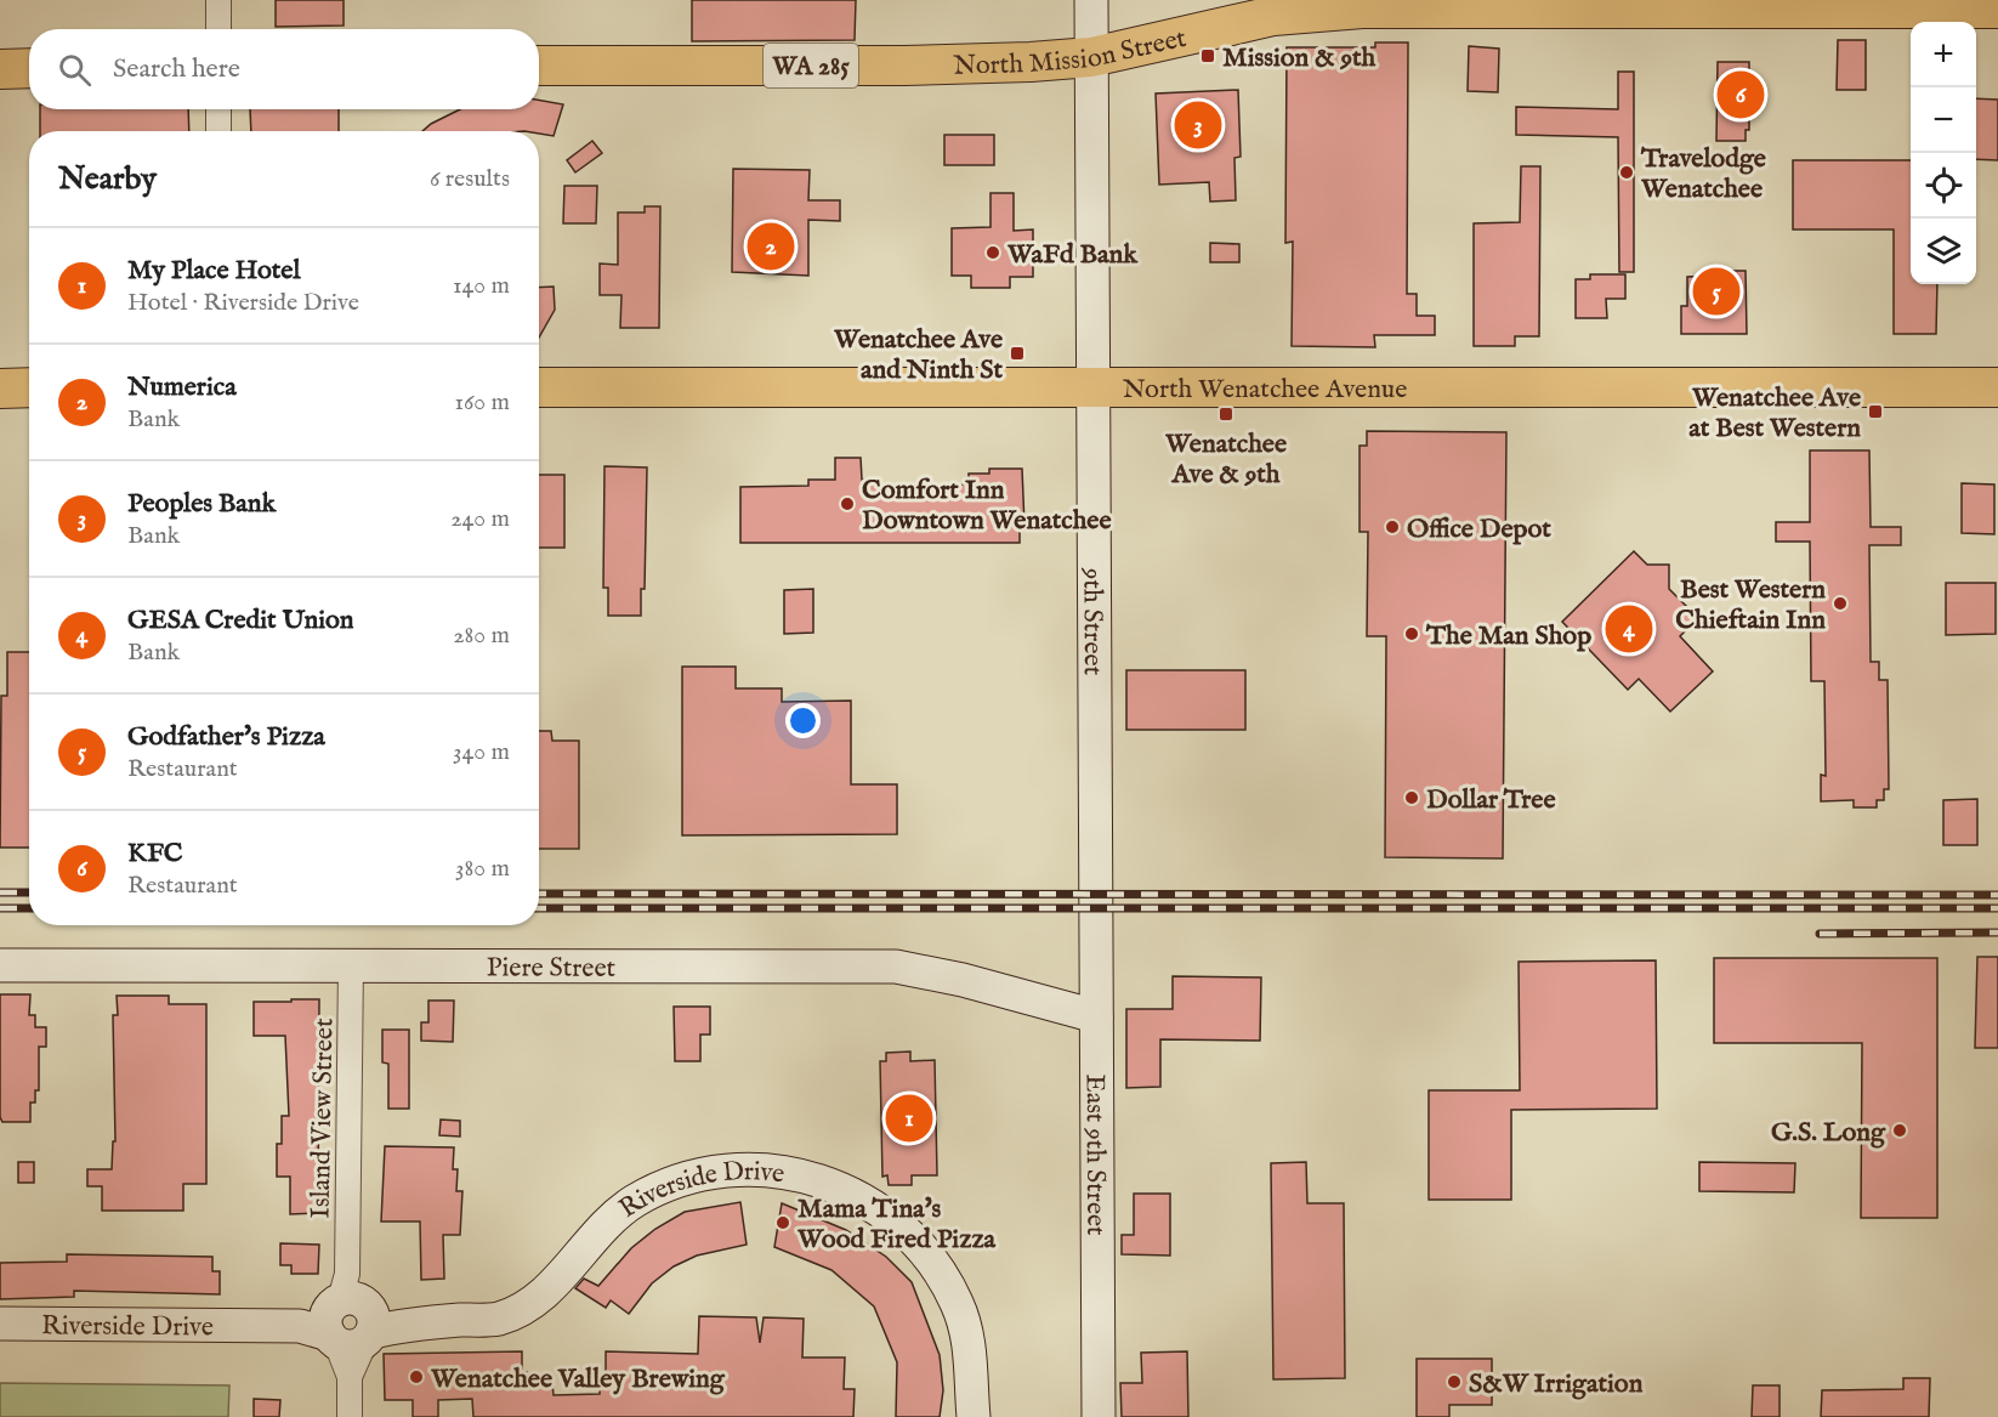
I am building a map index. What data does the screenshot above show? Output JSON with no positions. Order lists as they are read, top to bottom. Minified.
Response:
{"streets":{"main road":["North Mission Street","WA 285","North Wenatchee Avenue"],"street":["9th Street","Piere Street","Island View Street","East 9th Street","Riverside Drive"]},"crossings":[["North Mission Street","9th Street"],["North Wenatchee Avenue","9th Street"],["9th Street","East 9th Street"],["Piere Street","Island View Street"],["Piere Street","East 9th Street"],["Island View Street","Riverside Drive"]],"places":{"transit":["Mission & 9th","Wenatchee Ave and Ninth St","Wenatchee Ave at Best Western","Wenatchee Ave & 9th"],"other":["Travelodge Wenatchee","WaFd Bank","Comfort Inn Downtown Wenatchee","Office Depot","Best Western Chieftain Inn","The Man Shop","Dollar Tree","G.S. Long","Mama Tina's Wood Fired Pizza","Wenatchee Valley Brewing","S&W Irrigation"]},"page":{"map_buttons":["+","−"],"search":"Search here","pins":["6","3","2","5","4","1"],"heading":["Nearby","6 results"],"list":[{"mark":"1","name":"My Place Hotel","note":"Hotel · Riverside Drive","value":"140 m"},{"mark":"2","name":"Numerica","note":"Bank","value":"160 m"},{"mark":"3","name":"Peoples Bank","note":"Bank","value":"240 m"},{"mark":"4","name":"GESA Credit Union","note":"Bank","value":"280 m"},{"mark":"5","name":"Godfather's Pizza","note":"Restaurant","value":"340 m"},{"mark":"6","name":"KFC","note":"Restaurant","value":"380 m"}]}}
